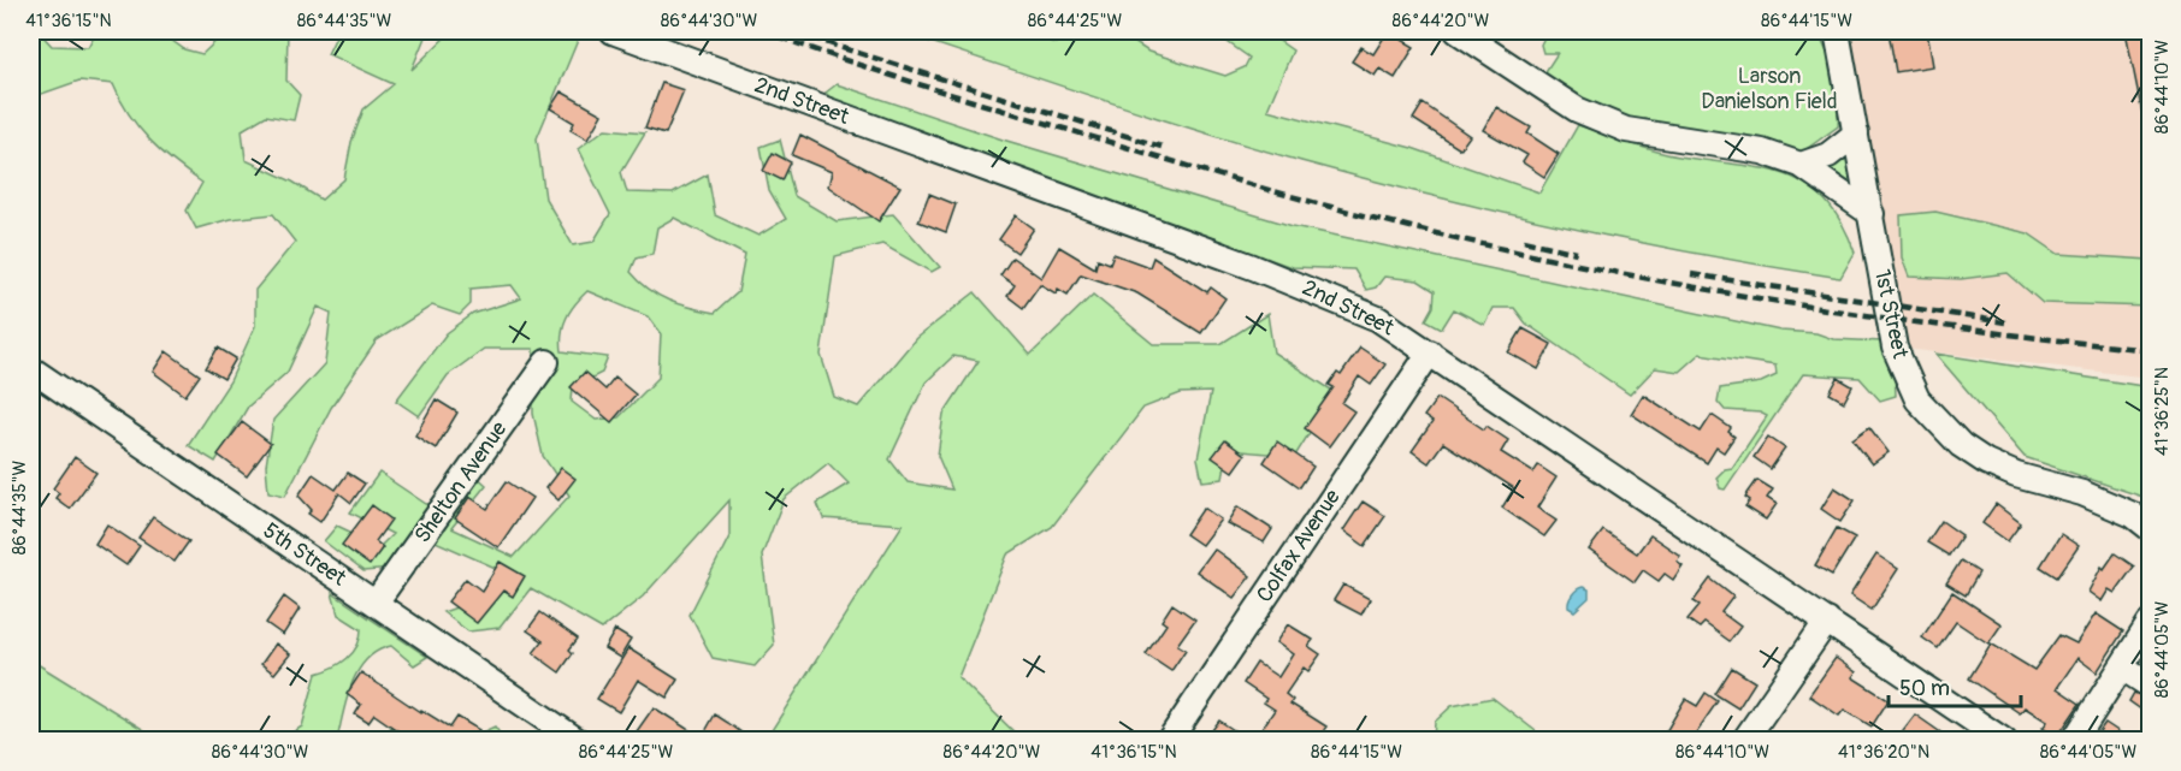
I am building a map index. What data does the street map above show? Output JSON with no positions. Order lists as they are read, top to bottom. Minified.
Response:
{"streets":{"street":["2nd Street","1st Street","Shelton Avenue","Colfax Avenue","5th Street"]},"crossings":[["2nd Street","Colfax Avenue"],["Shelton Avenue","5th Street"]],"parks":["Larson Danielson Field"],"scale_bar":"50 m","coordinates":["41°36'15\"N","86°44'35\"W","86°44'30\"W","86°44'25\"W","86°44'20\"W","86°44'15\"W","86°44'10\"W","41°36'25\"N","86°44'05\"W","41°36'20\"N"]}
